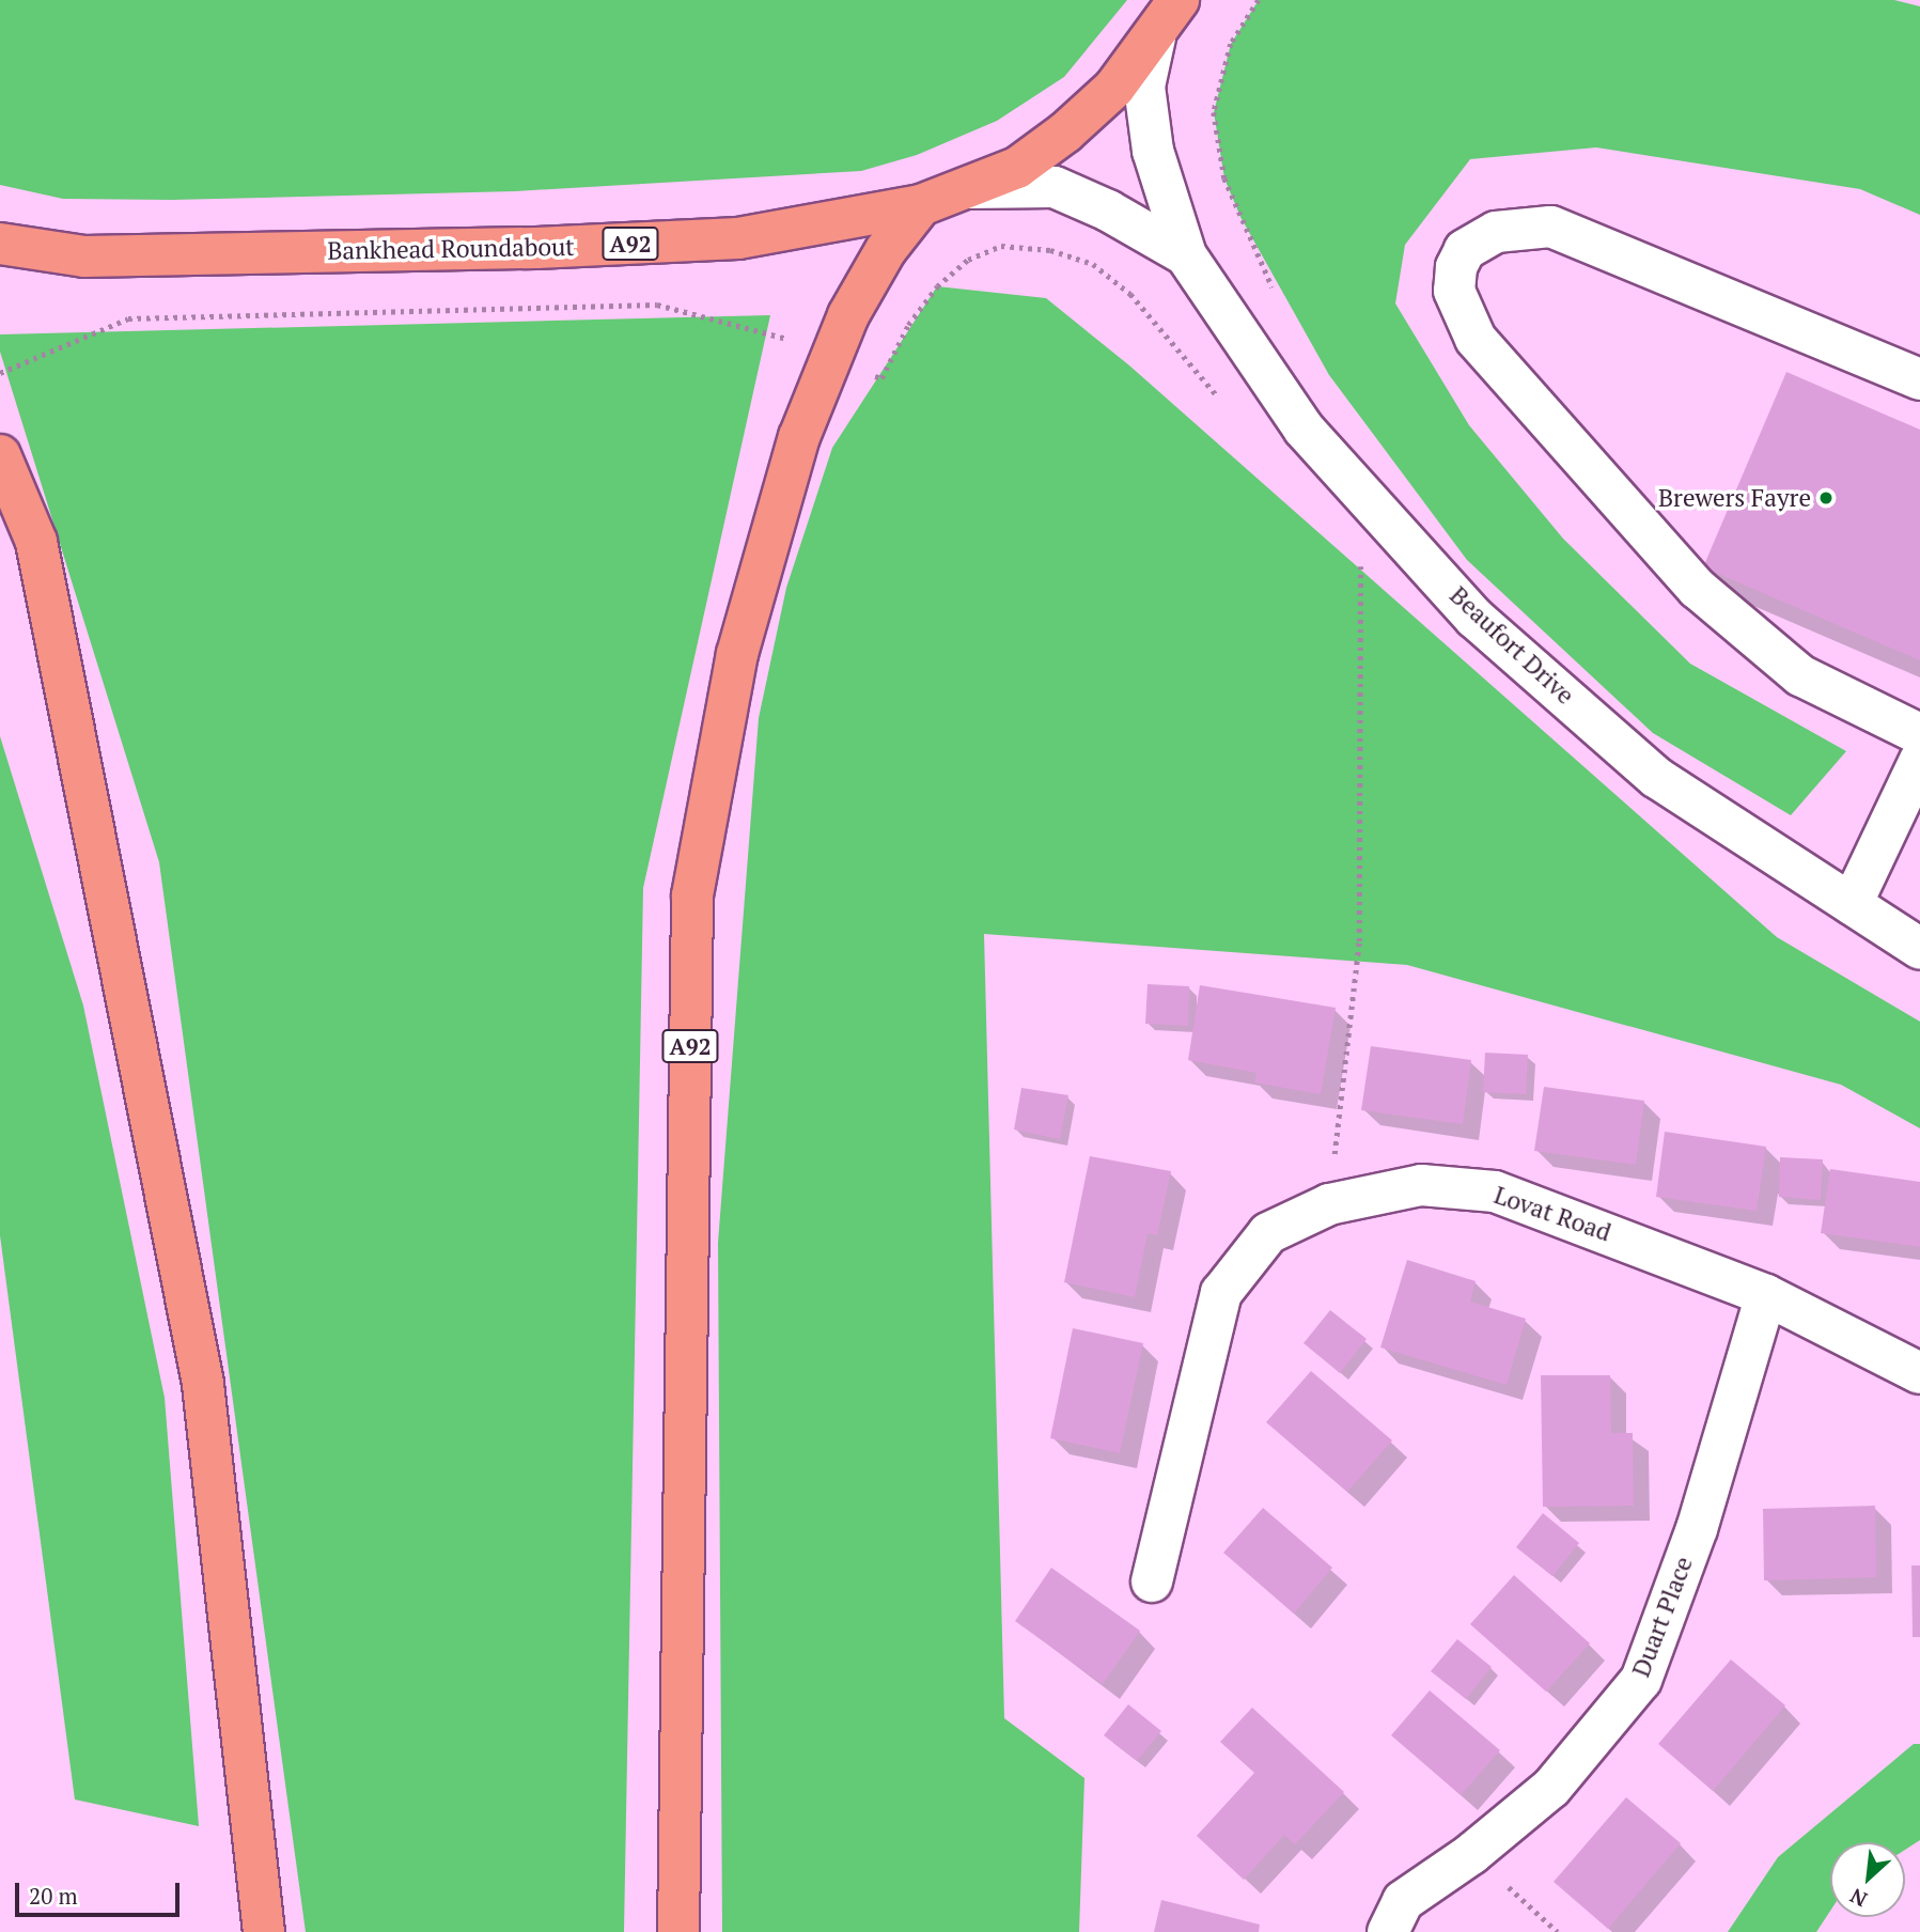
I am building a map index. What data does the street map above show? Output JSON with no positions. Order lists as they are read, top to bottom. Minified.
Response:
{"streets":{"highway":["A92","Bankhead Roundabout"],"street":["Beaufort Drive","Lovat Road","Duart Place"]},"crossings":[["A92","Bankhead Roundabout"],["Bankhead Roundabout","Beaufort Drive"],["Lovat Road","Duart Place"]],"places":["Brewers Fayre"],"scale_bar":"20 m","north":"bottom left"}
